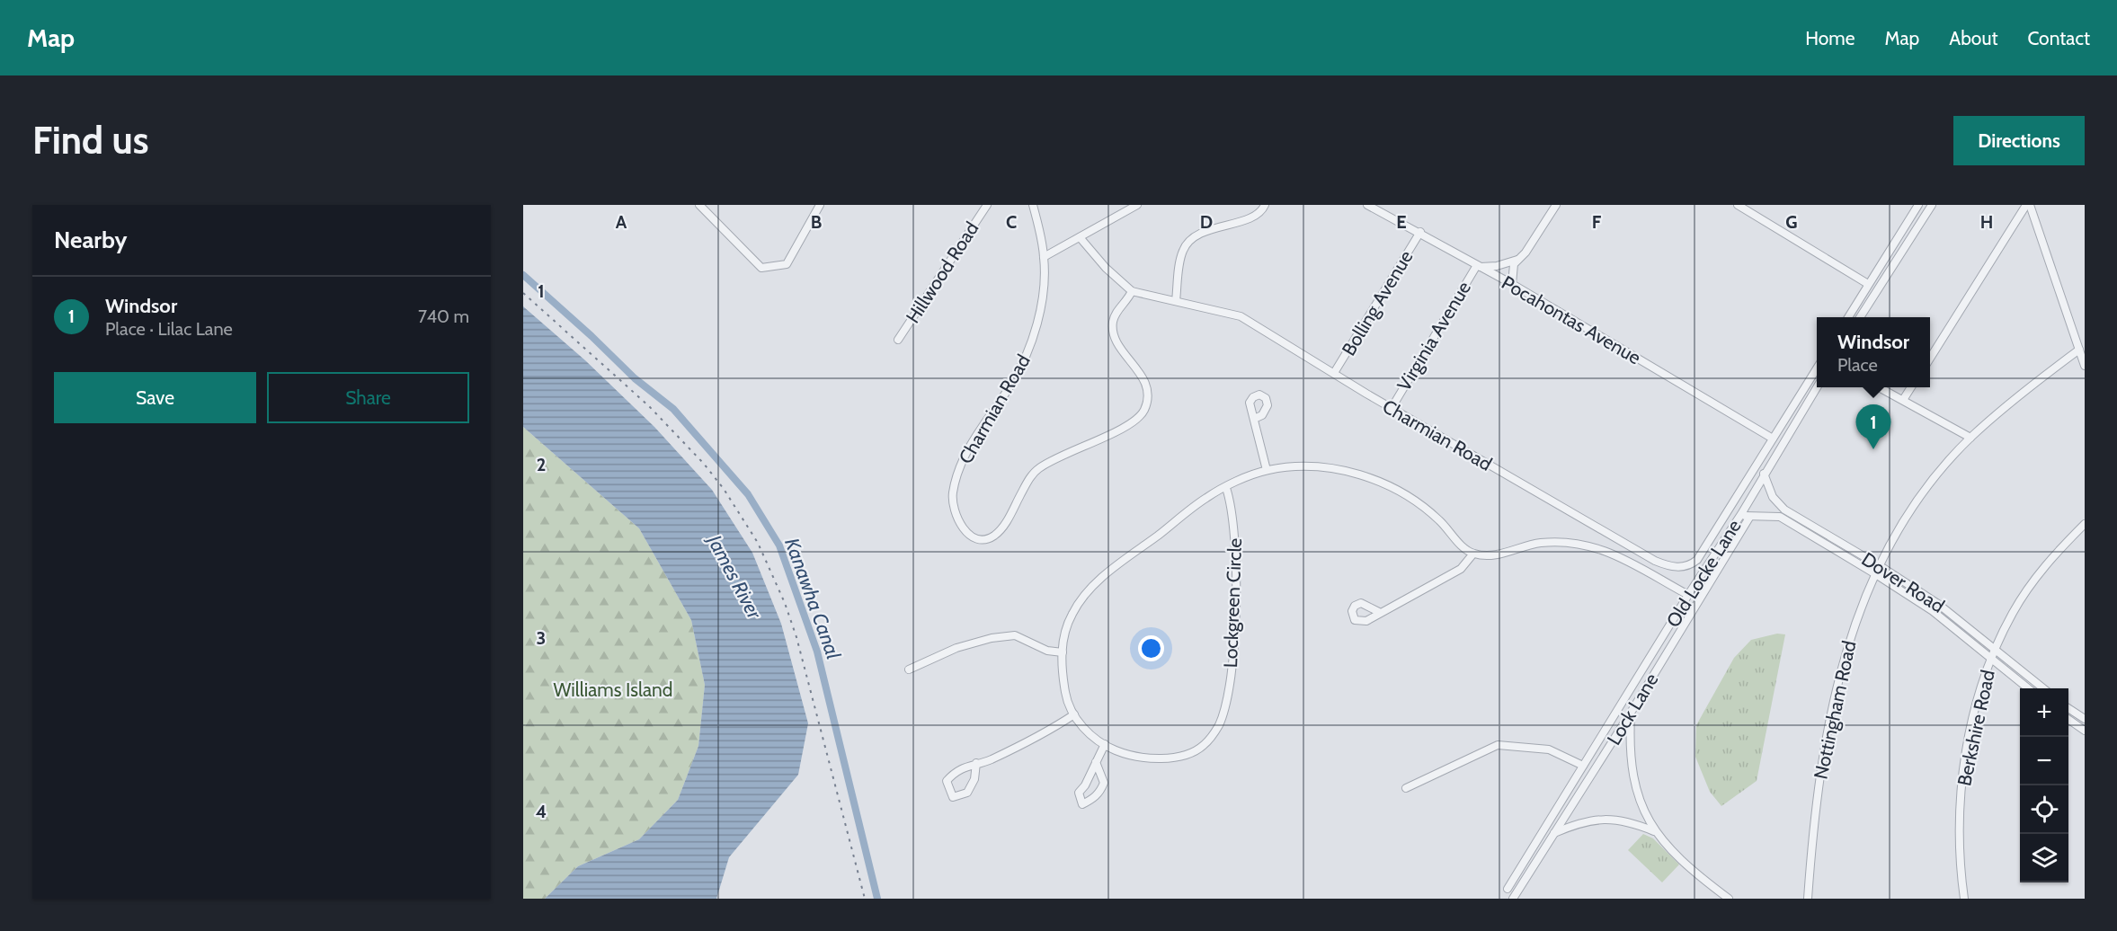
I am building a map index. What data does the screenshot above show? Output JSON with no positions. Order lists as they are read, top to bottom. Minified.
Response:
{"streets":{"street":["Hillwood Road","Bolling Avenue","Pocahontas Avenue","Virginia Avenue","Charmian Road","Old Locke Lane","Dover Road","Lockgreen Circle","Lock Lane","Nottingham Road","Berkshire Road"]},"crossings":[["Bolling Avenue","Pocahontas Avenue"],["Bolling Avenue","Charmian Road"],["Pocahontas Avenue","Virginia Avenue"],["Pocahontas Avenue","Charmian Road"],["Virginia Avenue","Charmian Road"],["Old Locke Lane","Dover Road"],["Dover Road","Lock Lane"],["Dover Road","Nottingham Road"],["Dover Road","Berkshire Road"]],"water":["James River","Kanawha Canal"],"parks":["Williams Island"],"page":{"header":"Map","nav":["Home","Map","About","Contact"],"buttons":["Directions",["Save","Share"]],"title":"Find us","heading":"Nearby","list":[{"mark":"1","name":"Windsor","note":"Place · Lilac Lane","value":"740 m"}],"popup":["Windsor","Place"],"pins":"1","map_buttons":["+","−"]},"grid":{"columns":["A","B","C","D","E","F","G","H"],"rows":["1","2","3","4"]}}
